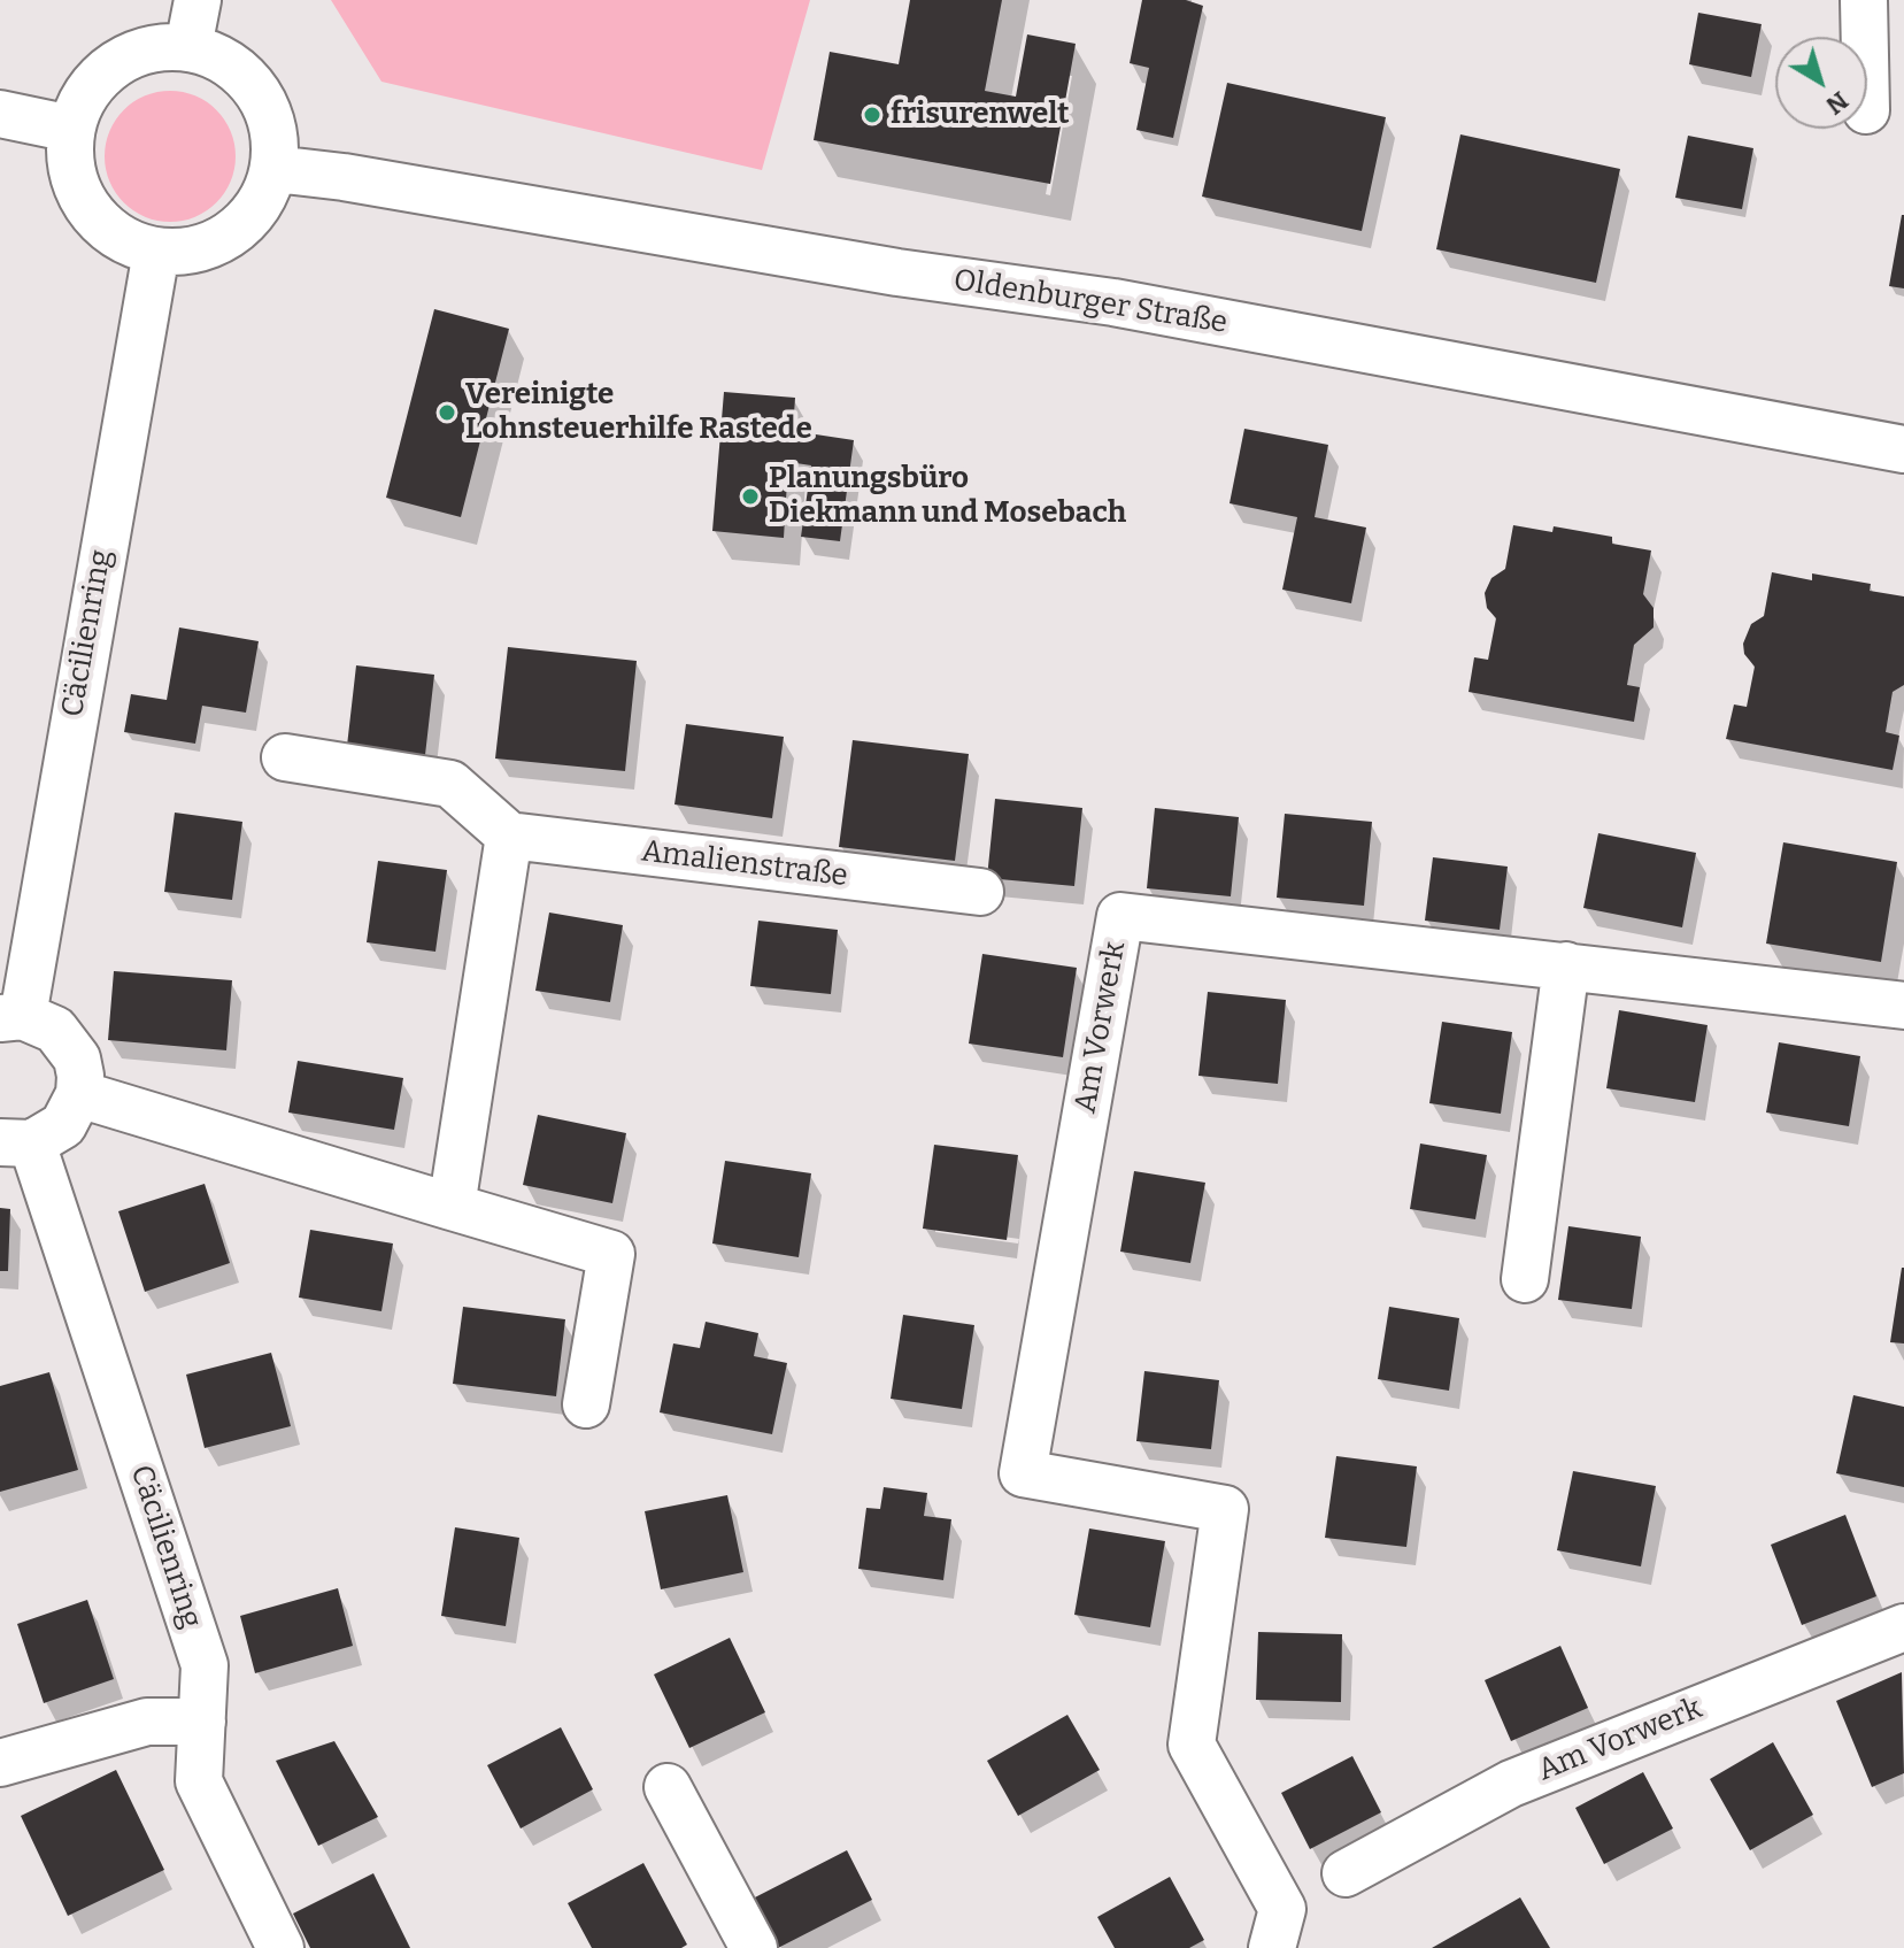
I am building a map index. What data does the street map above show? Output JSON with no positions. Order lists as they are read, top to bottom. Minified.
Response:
{"streets":{"street":["Oldenburger Straße","Cäcilienring","Amalienstraße","Am Vorwerk"]},"crossings":[["Oldenburger Straße","Cäcilienring"]],"places":["frisurenwelt","Vereinigte Lohnsteuerhilfe Rastede","Planungsbüro Diekmann und Mosebach"],"north":"bottom right"}
